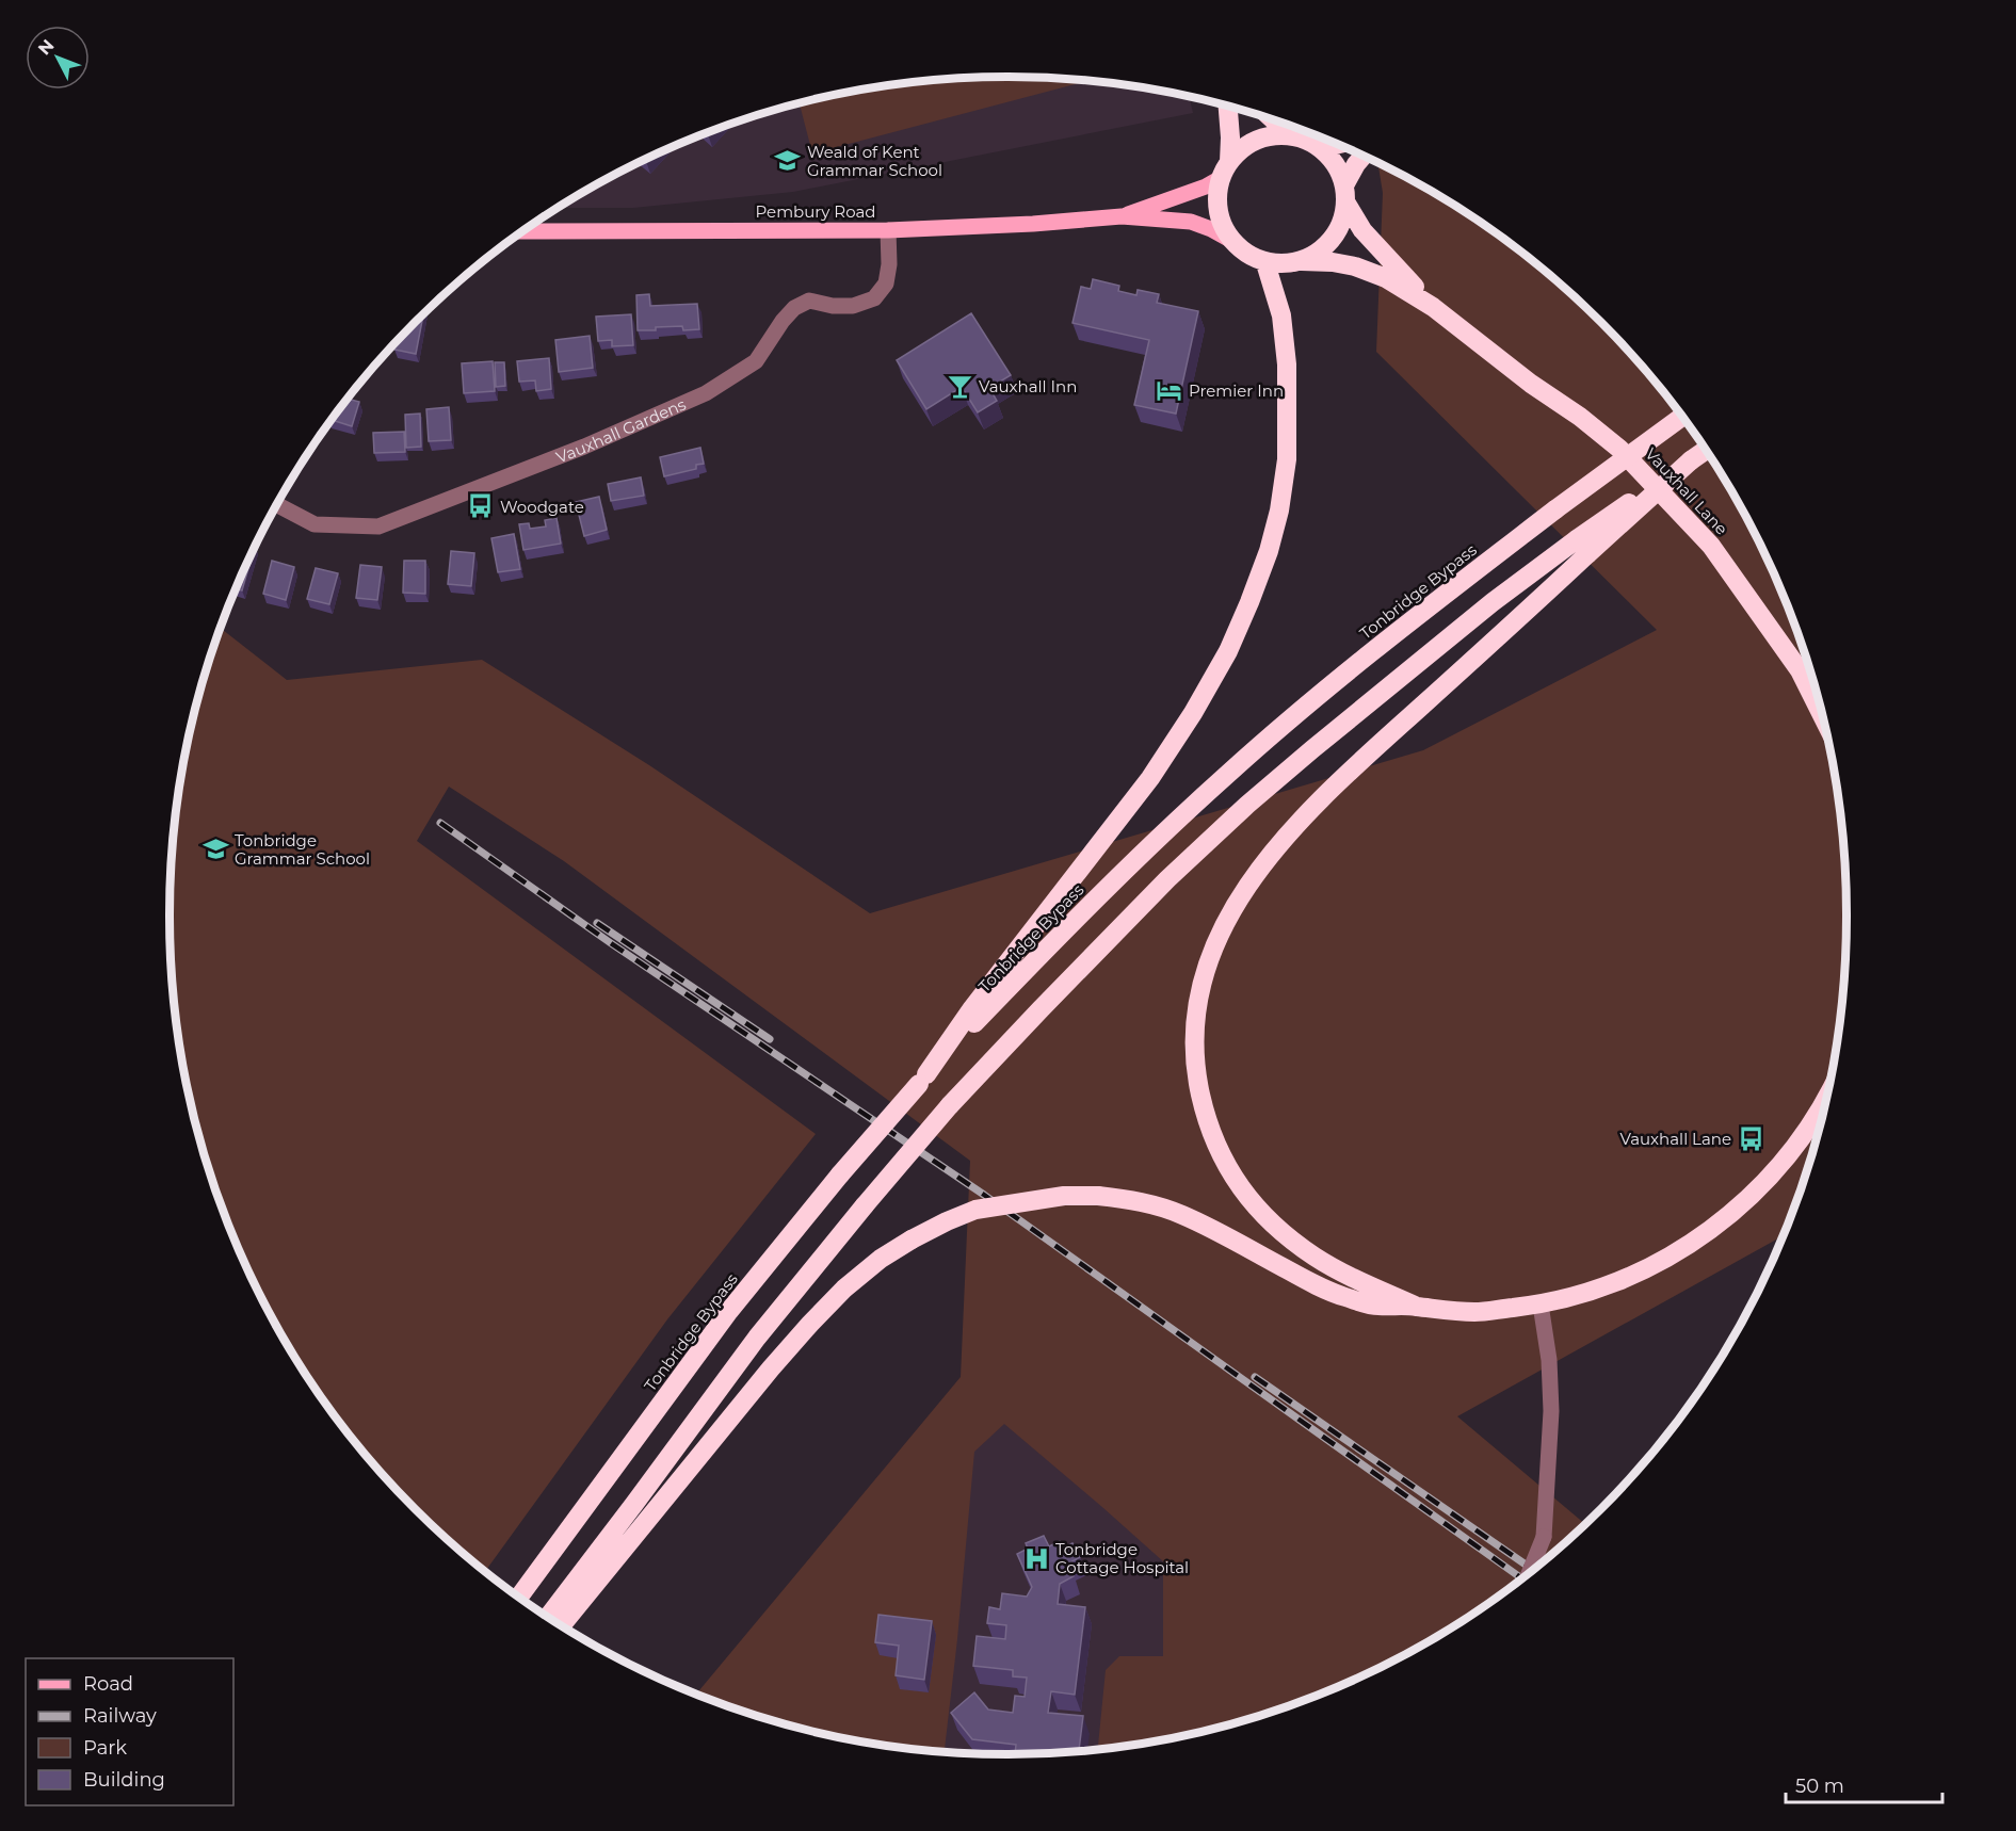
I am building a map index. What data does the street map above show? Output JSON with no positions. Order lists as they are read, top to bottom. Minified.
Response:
{"streets":{"highway":["Vauxhall Lane","Tonbridge Bypass"],"main road":["Pembury Road"],"street":["Vauxhall Gardens"]},"crossings":[["Pembury Road","Vauxhall Gardens"],["Pembury Road","Vauxhall Lane"]],"places":{"school or university":["Weald of Kent Grammar School","Tonbridge Grammar School"],"bar":["Vauxhall Inn"],"hotel":["Premier Inn"],"bus stop":["Woodgate","Vauxhall Lane"],"hospital":["Tonbridge Cottage Hospital"]},"legend":["Road","Railway","Park","Building"],"scale_bar":"50 m","north":"top left"}
